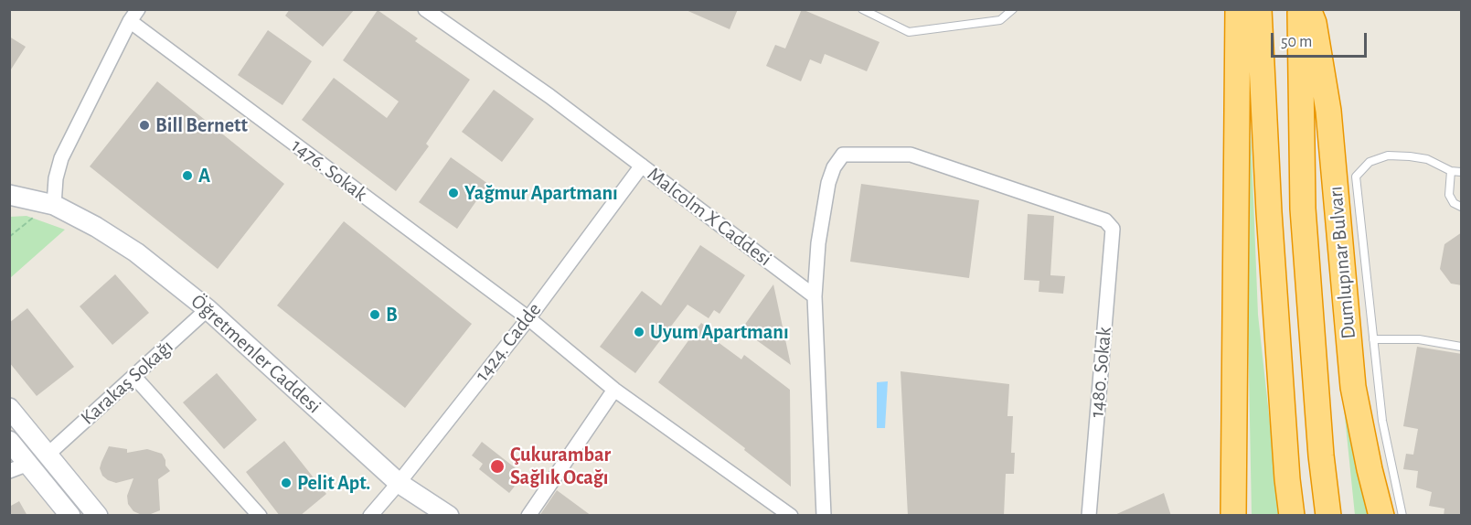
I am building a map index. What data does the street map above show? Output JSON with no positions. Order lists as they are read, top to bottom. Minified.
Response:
{"streets":{"highway":["Dumlupınar Bulvarı"],"street":["1476. Sokak","Malcolm X Caddesi","1424. Cadde","Öğretmenler Caddesi","1480. Sokak","Karakaş Sokağı"]},"crossings":[["1476. Sokak","1424. Cadde"],["Malcolm X Caddesi","1424. Cadde"],["Malcolm X Caddesi","1480. Sokak"],["1424. Cadde","Öğretmenler Caddesi"],["Öğretmenler Caddesi","Karakaş Sokağı"]],"places":["Bill Bernett","A","Yağmur Apartmanı","B","Uyum Apartmanı","Çukurambar Sağlık Ocağı","Pelit Apt."],"scale_bar":"50 m"}
